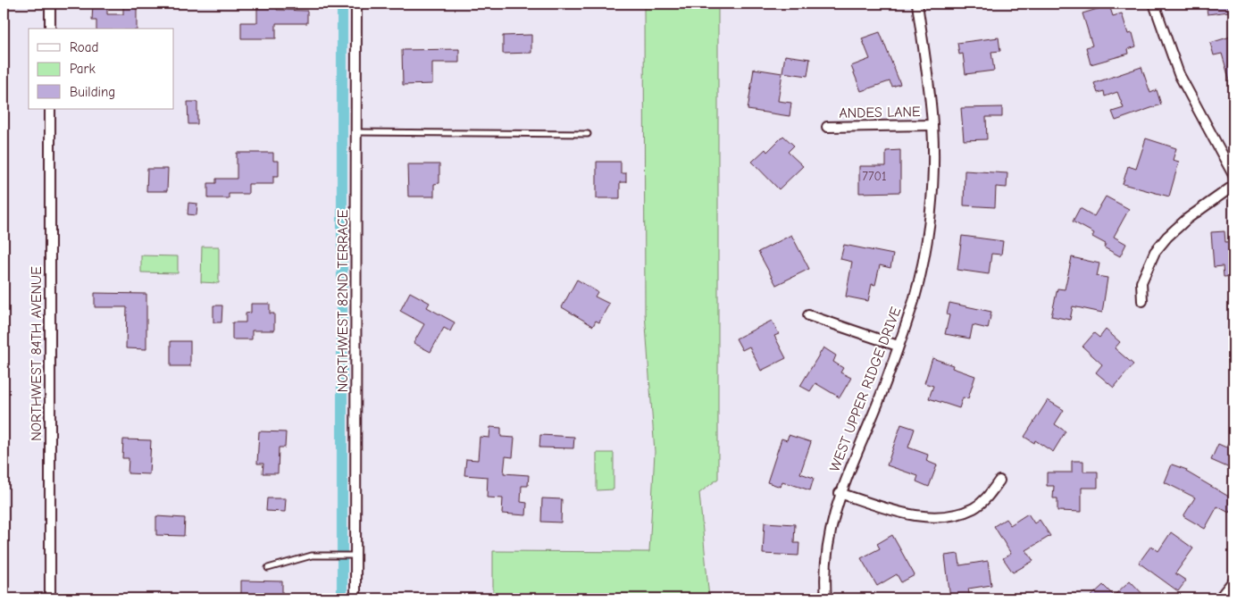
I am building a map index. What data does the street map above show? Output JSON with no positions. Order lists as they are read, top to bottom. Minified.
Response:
{"streets":{"street":["ANDES LANE","NORTHWEST 82ND TERRACE","NORTHWEST 84TH AVENUE","WEST UPPER RIDGE DRIVE"]},"crossings":[["ANDES LANE","WEST UPPER RIDGE DRIVE"]],"house_numbers":["7701"],"legend":["Road","Park","Building"]}
